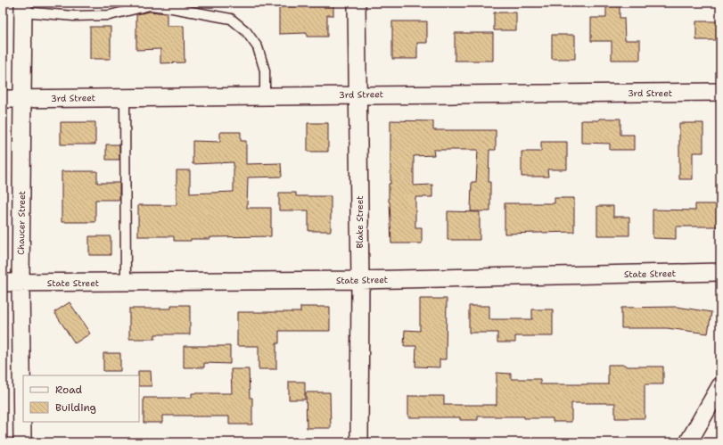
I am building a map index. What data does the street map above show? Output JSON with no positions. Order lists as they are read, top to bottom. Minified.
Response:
{"streets":{"street":["3rd Street","Blake Street","Chaucer Street","State Street"]},"crossings":[["3rd Street","Blake Street"],["3rd Street","Chaucer Street"],["Blake Street","State Street"],["Chaucer Street","State Street"]],"legend":["Road","Building"]}
